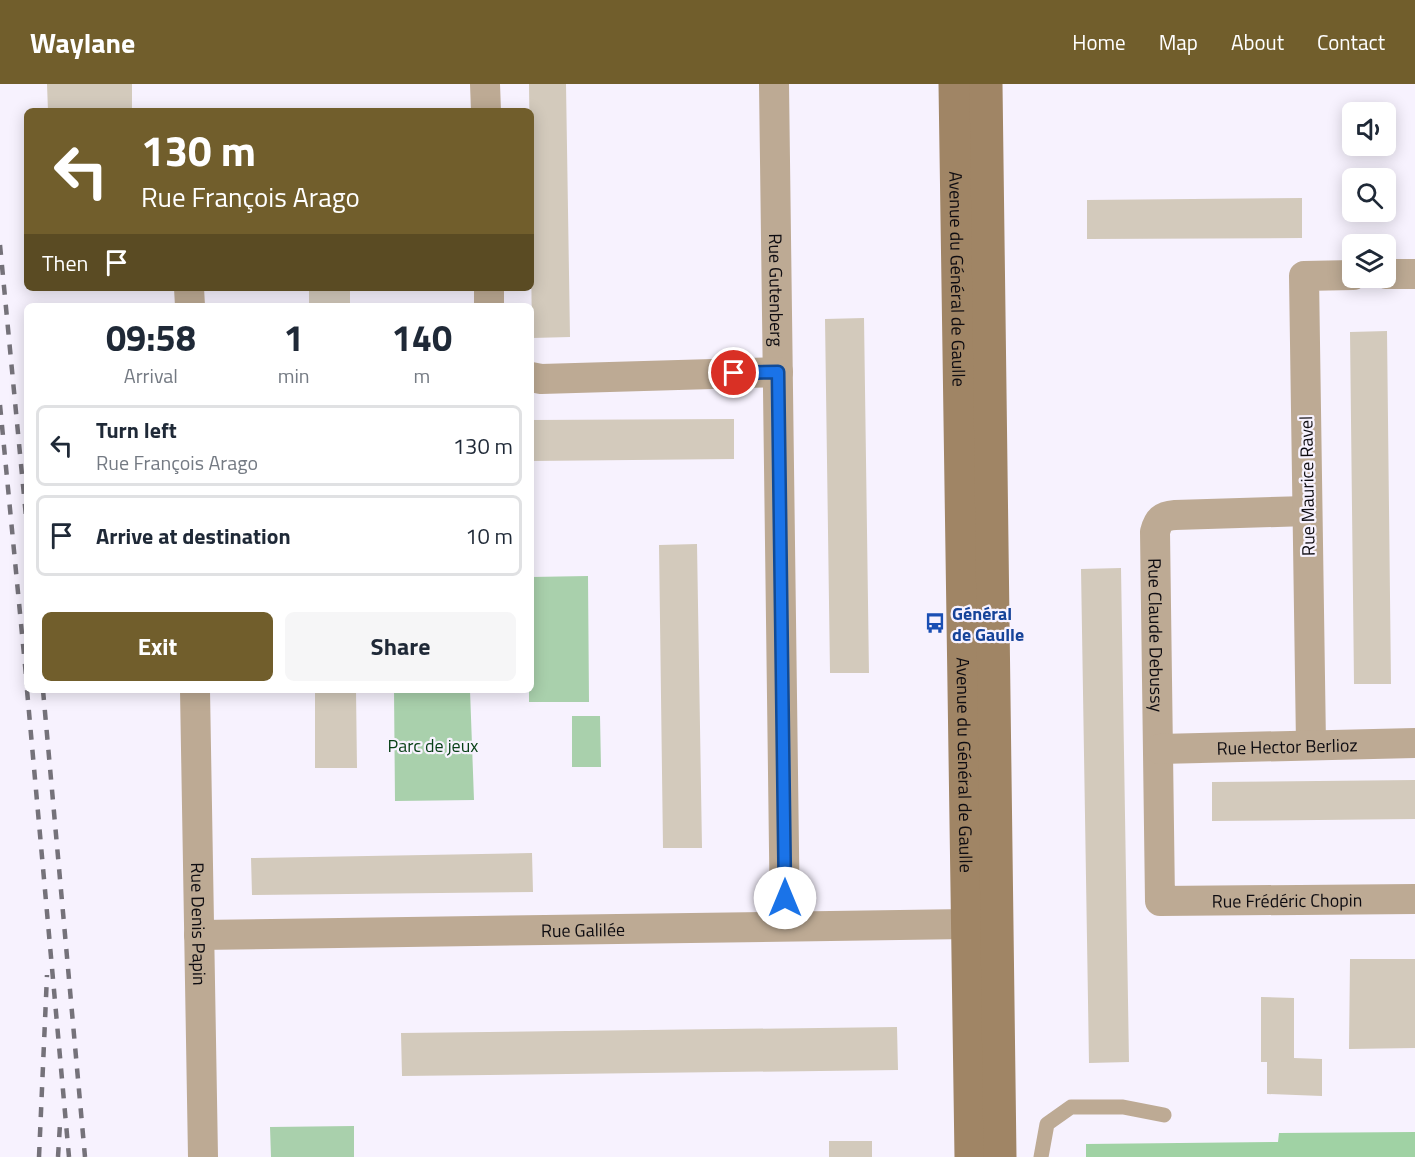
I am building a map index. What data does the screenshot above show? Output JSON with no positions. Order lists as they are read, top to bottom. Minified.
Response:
{"streets":{"main road":["Avenue du Général de Gaulle"],"street":["Rue Gutenberg","Rue Maurice Ravel","Rue Claude Debussy","Rue Hector Berlioz","Rue Frédéric Chopin","Rue Denis Papin","Rue Galilée"]},"crossings":[["Avenue du Général de Gaulle","Rue Galilée"],["Rue Gutenberg","Rue Galilée"],["Rue Maurice Ravel","Rue Claude Debussy"],["Rue Maurice Ravel","Rue Hector Berlioz"],["Rue Claude Debussy","Rue Hector Berlioz"],["Rue Claude Debussy","Rue Frédéric Chopin"],["Rue Denis Papin","Rue Galilée"]],"parks":["Parc de jeux"],"places":{"bus stop":["Général de Gaulle"]},"page":{"header":"Waylane","nav":["Home","Map","About","Contact"],"turn":["130 m","Rue François Arago"],"then":"Then","eta":["09:58","Arrival","1","min","140","m"],"list":[{"name":"Turn left","note":"Rue François Arago","value":"130 m"},{"name":"Arrive at destination","value":"10 m"}],"buttons":["Exit","Share"]}}
